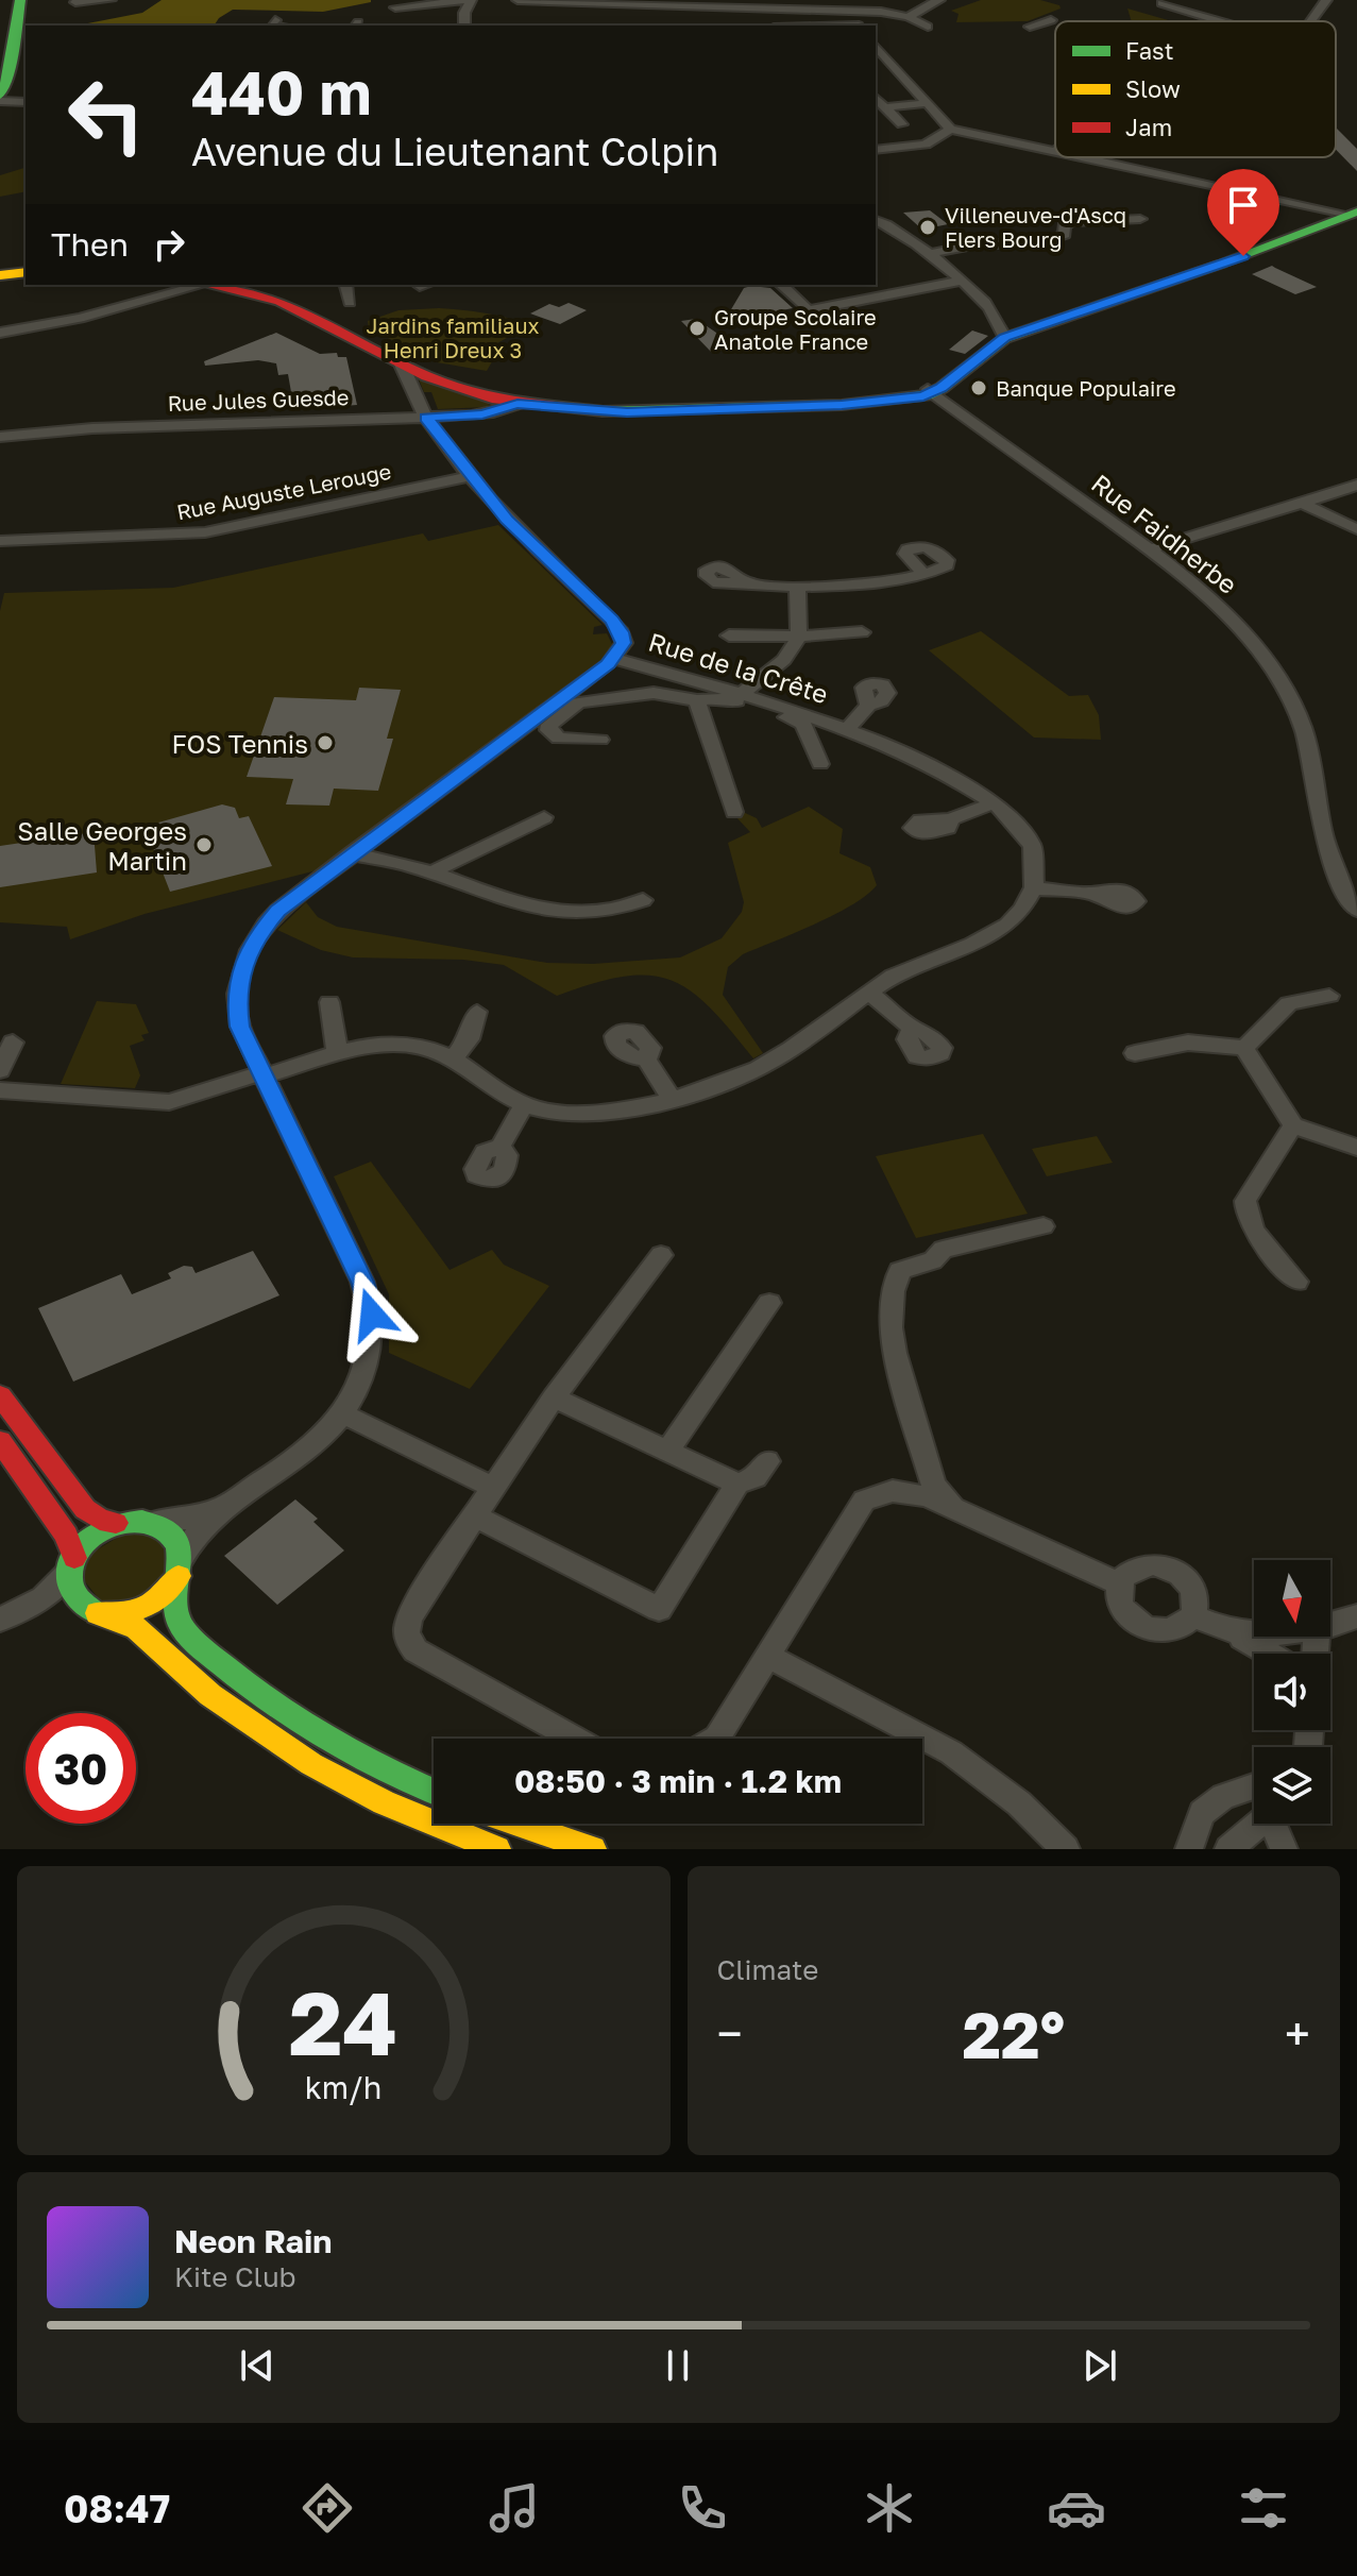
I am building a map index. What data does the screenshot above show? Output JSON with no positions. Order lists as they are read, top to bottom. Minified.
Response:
{"streets":{"street":["Rue Jules Guesde","Rue Auguste Lerouge","Rue Faidherbe","Rue de la Crête"]},"crossings":[["Rue Jules Guesde","Rue Faidherbe"]],"parks":["Jardins familiaux Henri Dreux 3"],"places":["Villeneuve-d'Ascq Flers Bourg","Groupe Scolaire Anatole France","Banque Populaire","FOS Tennis","Salle Georges Martin"],"legend":["Fast","Slow","Jam"],"north":"bottom","page":{"turn":["440 m","Avenue du Lieutenant Colpin"],"then":"Then","limit":"30","trip":"08:50 · 3 min · 1.2 km","tile":"Climate","heat":["−","22°","+"],"song":["Neon Rain","Kite Club"],"tabs":"08:47","gauge":["24","km/h"]}}
